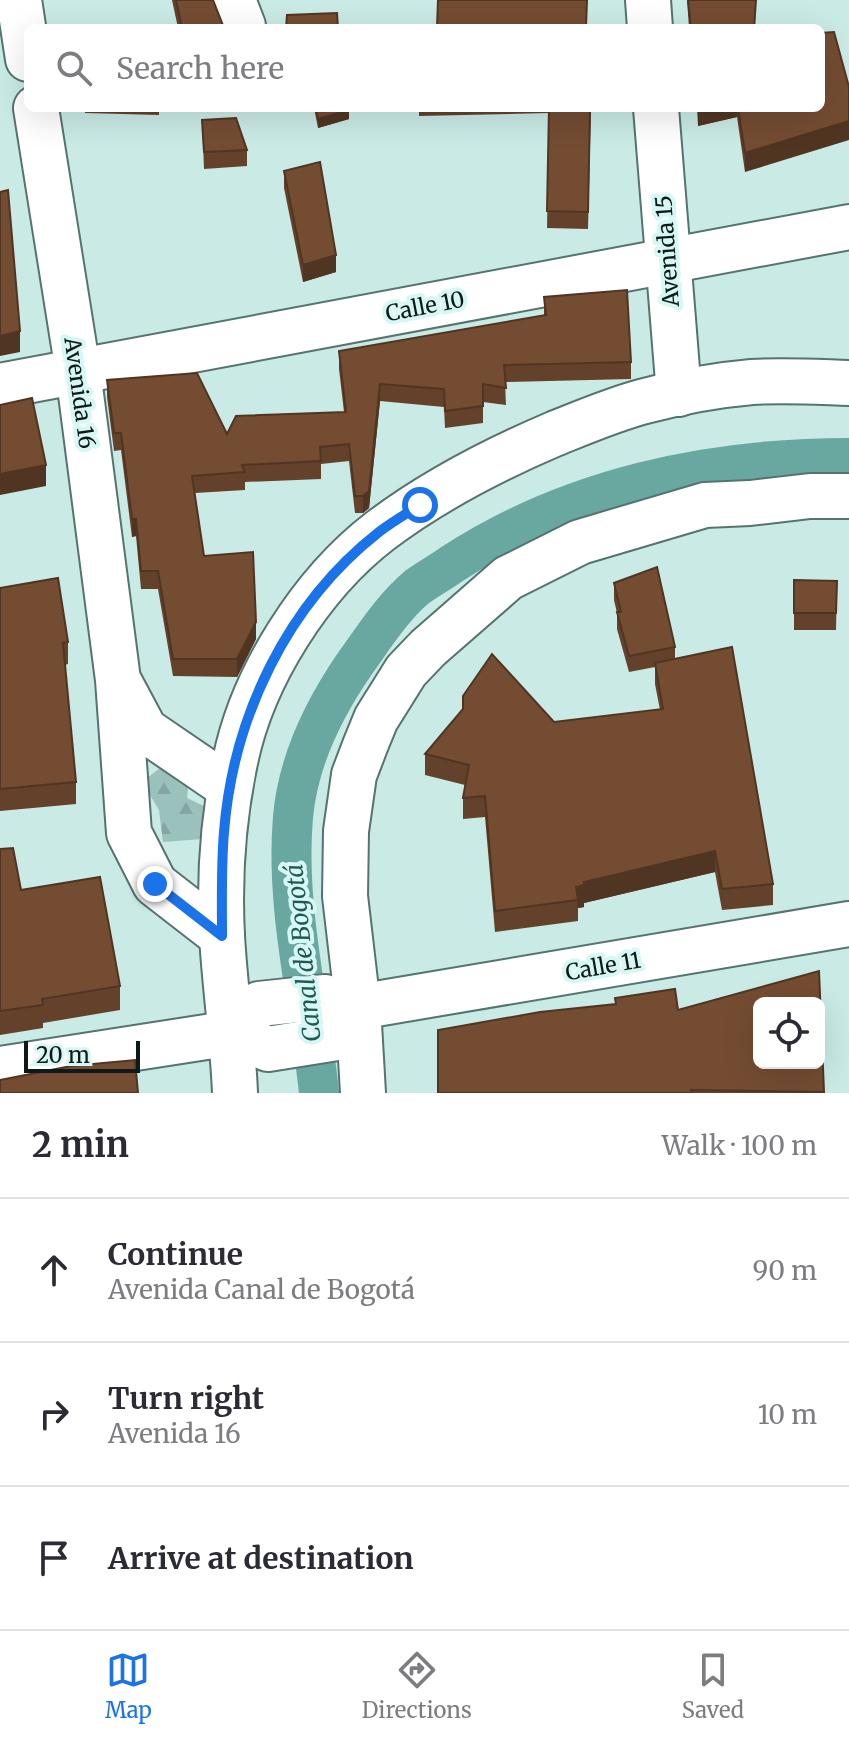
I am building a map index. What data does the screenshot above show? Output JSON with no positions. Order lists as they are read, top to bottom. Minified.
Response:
{"streets":{"street":["Avenida 15","Calle 10","Avenida 16","Calle 11"]},"crossings":[["Avenida 15","Calle 10"],["Calle 10","Avenida 16"]],"water":["Canal de Bogotá"],"scale_bar":"20 m","page":{"search":"Search here","scale":"20 m","heading":["2 min","Walk · 100 m"],"list":[["Continue","Avenida Canal de Bogotá","90 m"],["Turn right","Avenida 16","10 m"],"Arrive at destination"],"nav":["Map","Directions","Saved"]}}
